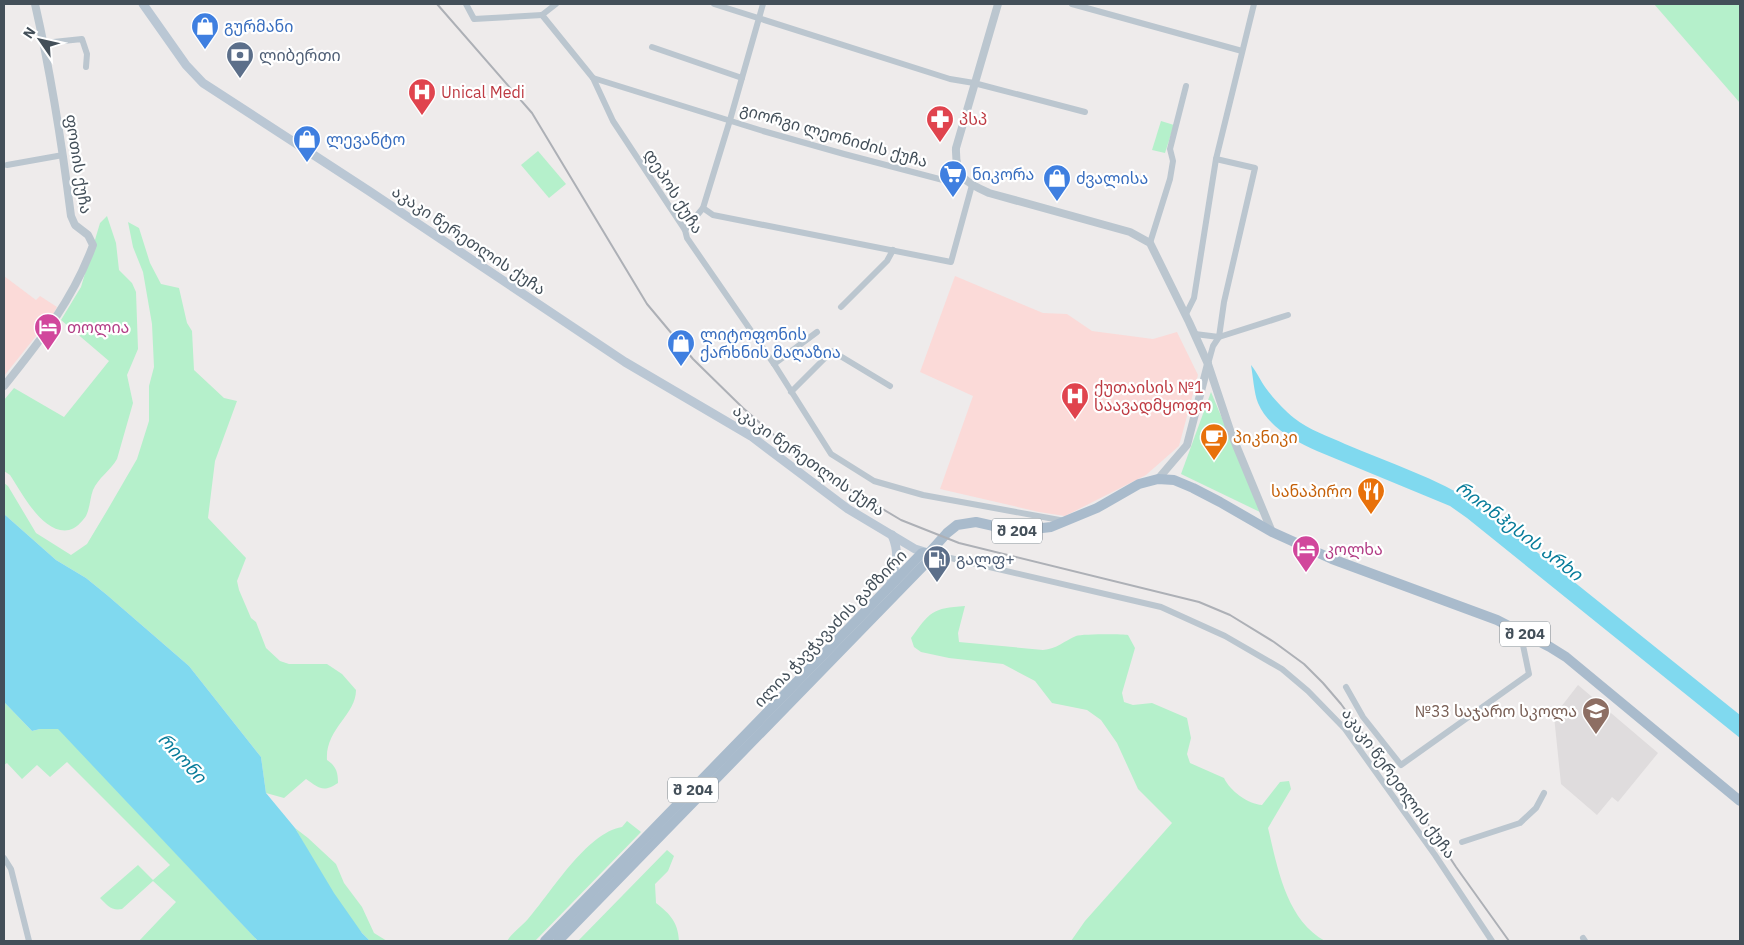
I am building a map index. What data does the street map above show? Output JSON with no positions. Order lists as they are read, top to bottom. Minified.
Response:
{"streets":{"main road":["აკაკი წერეთლის ქუჩა","შ 204","ილია ჭავჭავაძის გამზირი"],"street":["გიორგი ლეონიძის ქუჩა","ფოთის ქუჩა","დეპოს ქუჩა"]},"crossings":[["გიორგი ლეონიძის ქუჩა","დეპოს ქუჩა"],["დეპოს ქუჩა","შ 204"],["აკაკი წერეთლის ქუჩა","შ 204"],["აკაკი წერეთლის ქუჩა","ილია ჭავჭავაძის გამზირი"],["შ 204","ილია ჭავჭავაძის გამზირი"]],"water":["რიონჰესის არხი","რიონი"],"places":{"shop":["გურმანი","ლევანტო","ძვალისა","ლიტოფონის ქარხნის მაღაზია"],"bank":["ლიბერთი"],"hospital":["Unical Medi","ქუთაისის №1 საავადმყოფო"],"pharmacy":["პსპ"],"supermarket":["ნიკორა"],"hotel":["თოლია","კოლხა"],"cafe":["პიკნიკი"],"restaurant":["სანაპირო"],"fuel station":["გალფ+"],"school or university":["№33 საჯარო სკოლა"]},"north":"top left"}
